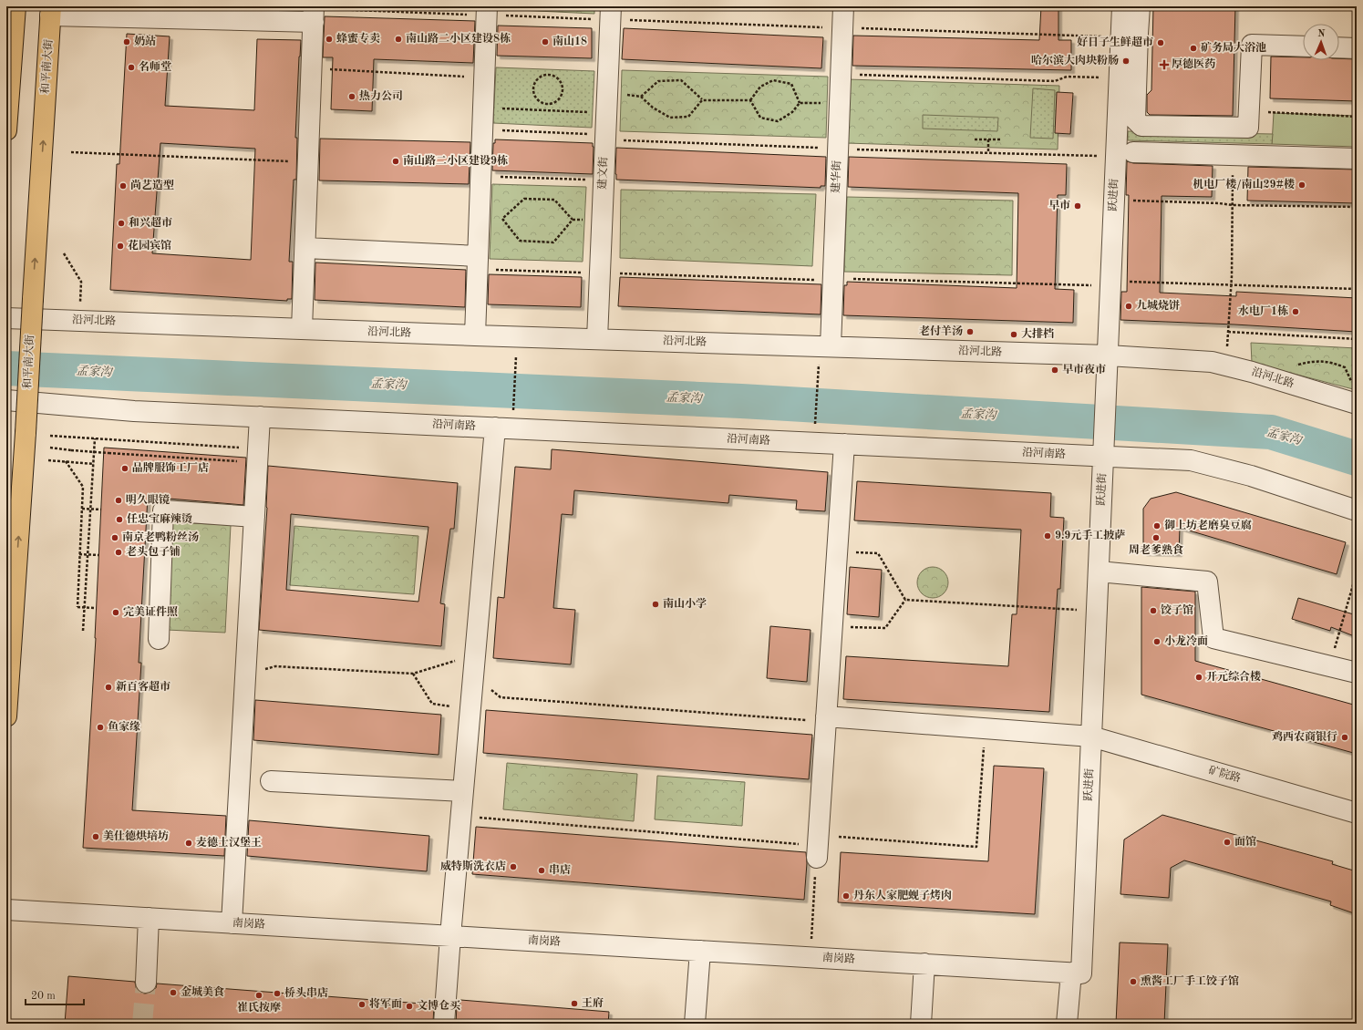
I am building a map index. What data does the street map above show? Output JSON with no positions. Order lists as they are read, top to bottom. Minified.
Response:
{"streets":{"main road":["和平南大街"],"street":["建文街","建华街","跃进街","沿河北路","沿河南路","矿院路","南岗路"]},"crossings":[["建文街","沿河北路"],["建华街","沿河北路"],["跃进街","沿河北路"],["跃进街","沿河南路"],["跃进街","矿院路"],["跃进街","南岗路"]],"one_way":["和平南大街"],"water":["孟家沟"],"places":{"other":["蜂蜜专卖","南山路二小区建设8栋","奶站","南山18","好日子生鲜超市","矿务局大浴池","哈尔滨大肉块粉肠","名师堂","热力公司","南山路二小区建设9栋","机电厂楼/南山29#楼","尚艺造型","早市","和兴超市","花园宾馆","九城烧饼","水电厂1栋","老付羊汤","大排档","早市夜市","品牌服饰工厂店","明久眼镜","任忠宝麻辣烫","御上坊老磨臭豆腐","9.9元手工披萨","南京老鸭粉丝汤","周老爹熟食","老头包子铺","南山小学","饺子馆","完美证件照","小龙冷面","开元综合楼","新百客超市","鱼家缘","鸡西农商银行","美仕德烘培坊","面馆","麦德士汉堡王","威特斯洗衣店","串店","丹东人家肥蚬子烤肉","熏酱工厂手工饺子馆","金城美食","桥头串店","崔氏按摩","王府","将军面","文博仓买"],"health":["厚德医药"]},"scale_bar":"20 m","north":"top"}
